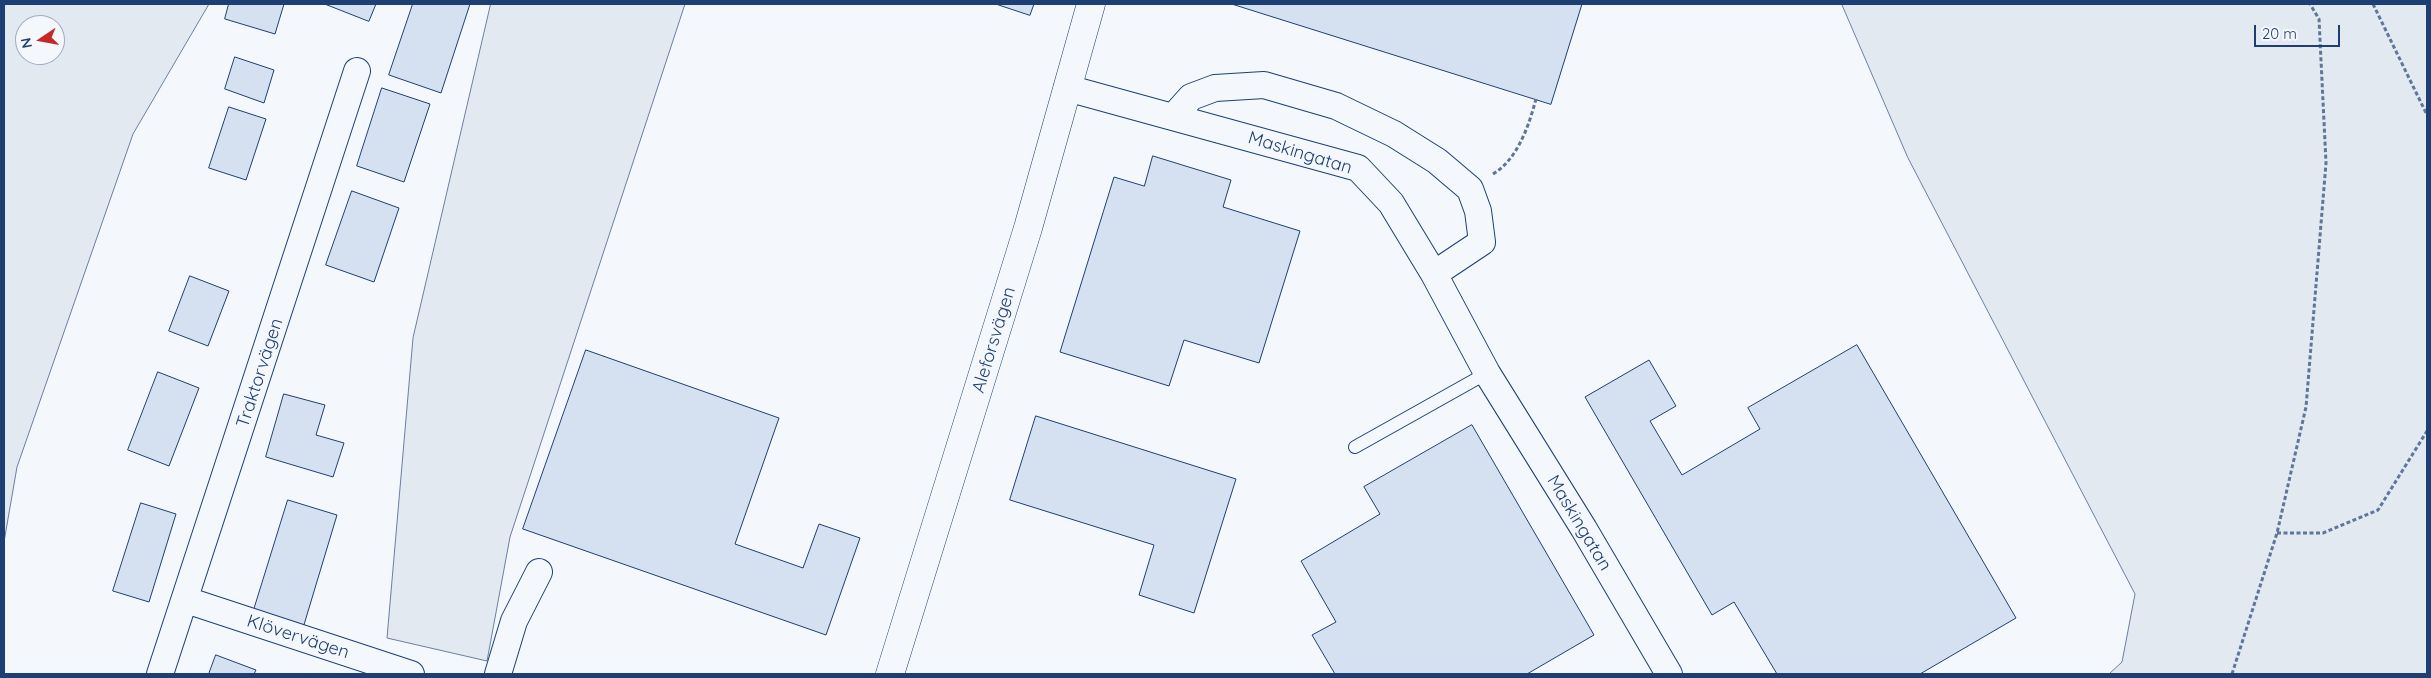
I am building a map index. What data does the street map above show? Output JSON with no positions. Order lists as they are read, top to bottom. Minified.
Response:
{"streets":{"street":["Maskingatan","Aleforsvägen","Traktorvägen","Klövervägen"]},"crossings":[["Maskingatan","Aleforsvägen"],["Traktorvägen","Klövervägen"]],"scale_bar":"20 m","north":"left"}
